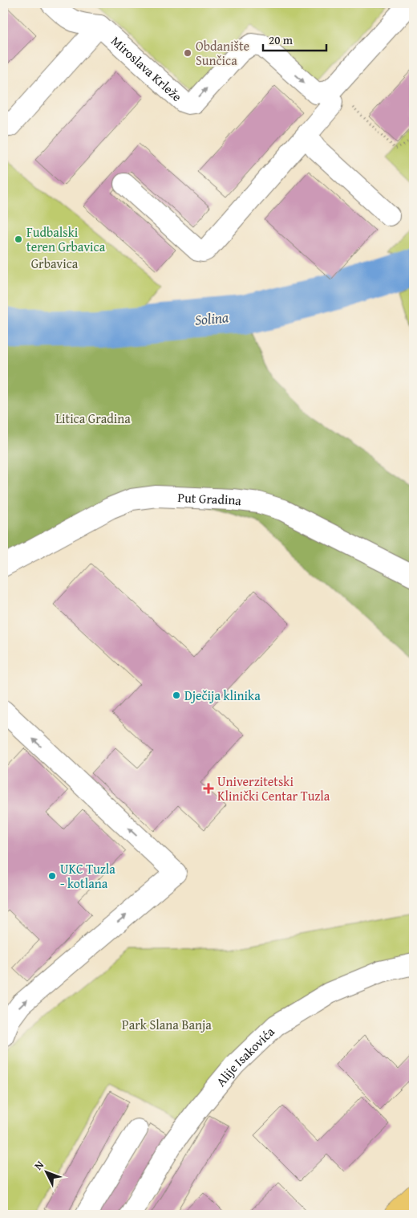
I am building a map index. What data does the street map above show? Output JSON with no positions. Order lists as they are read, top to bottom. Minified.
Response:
{"streets":{"street":["Miroslava Krleže","Put Gradina","Alije Isakovića"]},"water":["Solina"],"parks":["Grbavica","Litica Gradina","Park Slana Banja"],"places":{"other":["Obdanište Sunčica","Fudbalski teren Grbavica","Dječija klinika","UKC Tuzla - kotlana"],"health":["Univerzitetski Klinički Centar Tuzla"]},"scale_bar":"20 m","north":"top left"}
